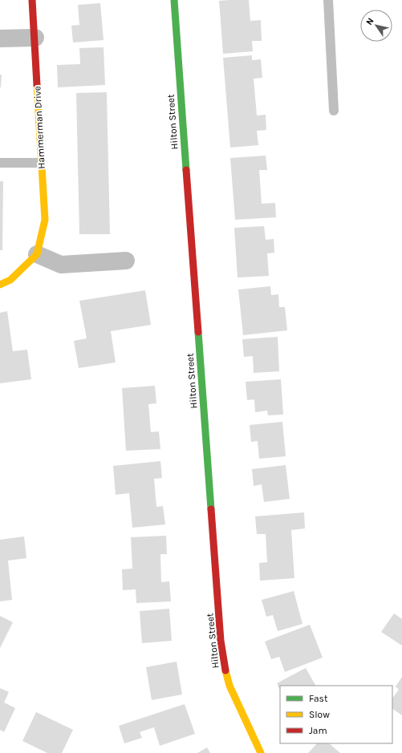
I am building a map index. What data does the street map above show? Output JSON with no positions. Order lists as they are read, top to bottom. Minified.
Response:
{"streets":{"street":["Hilton Street","Hammerman Drive"]},"legend":["Fast","Slow","Jam"],"north":"top left"}
